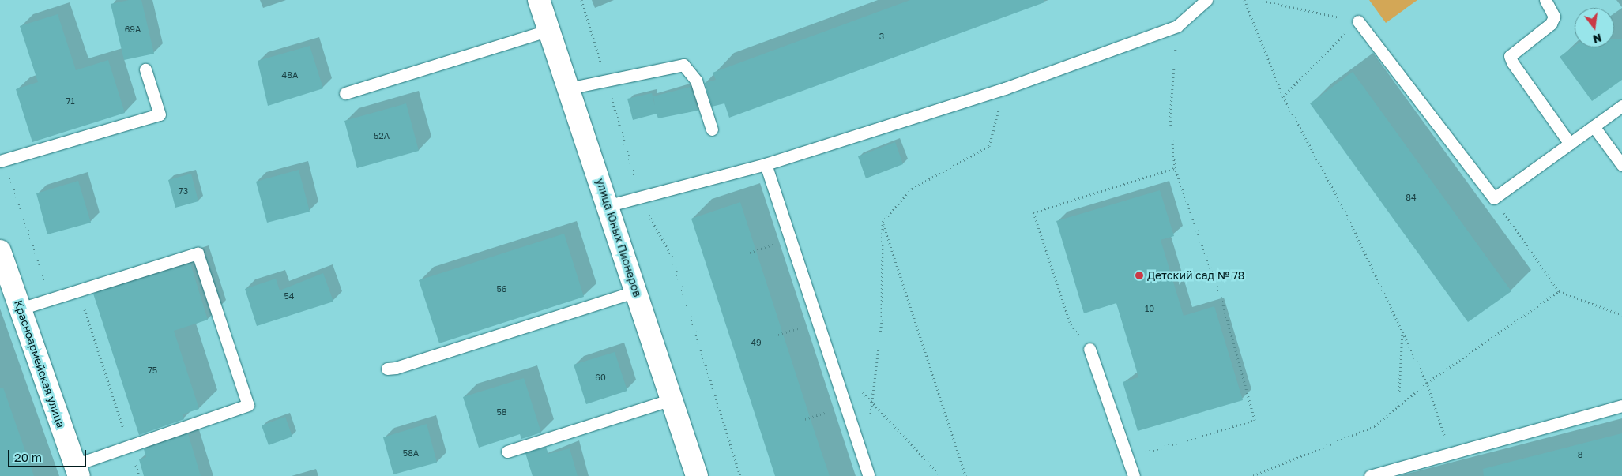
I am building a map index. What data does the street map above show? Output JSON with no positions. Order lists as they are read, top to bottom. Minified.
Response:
{"streets":{"street":["улица Юных Пионеров","Красноармейская улица"]},"places":["Детский сад № 78"],"house_numbers":["69А","3","48А","71","52А","73","84","56","54","10","49","75","60","58","58А","8"],"scale_bar":"20 m","north":"bottom"}
